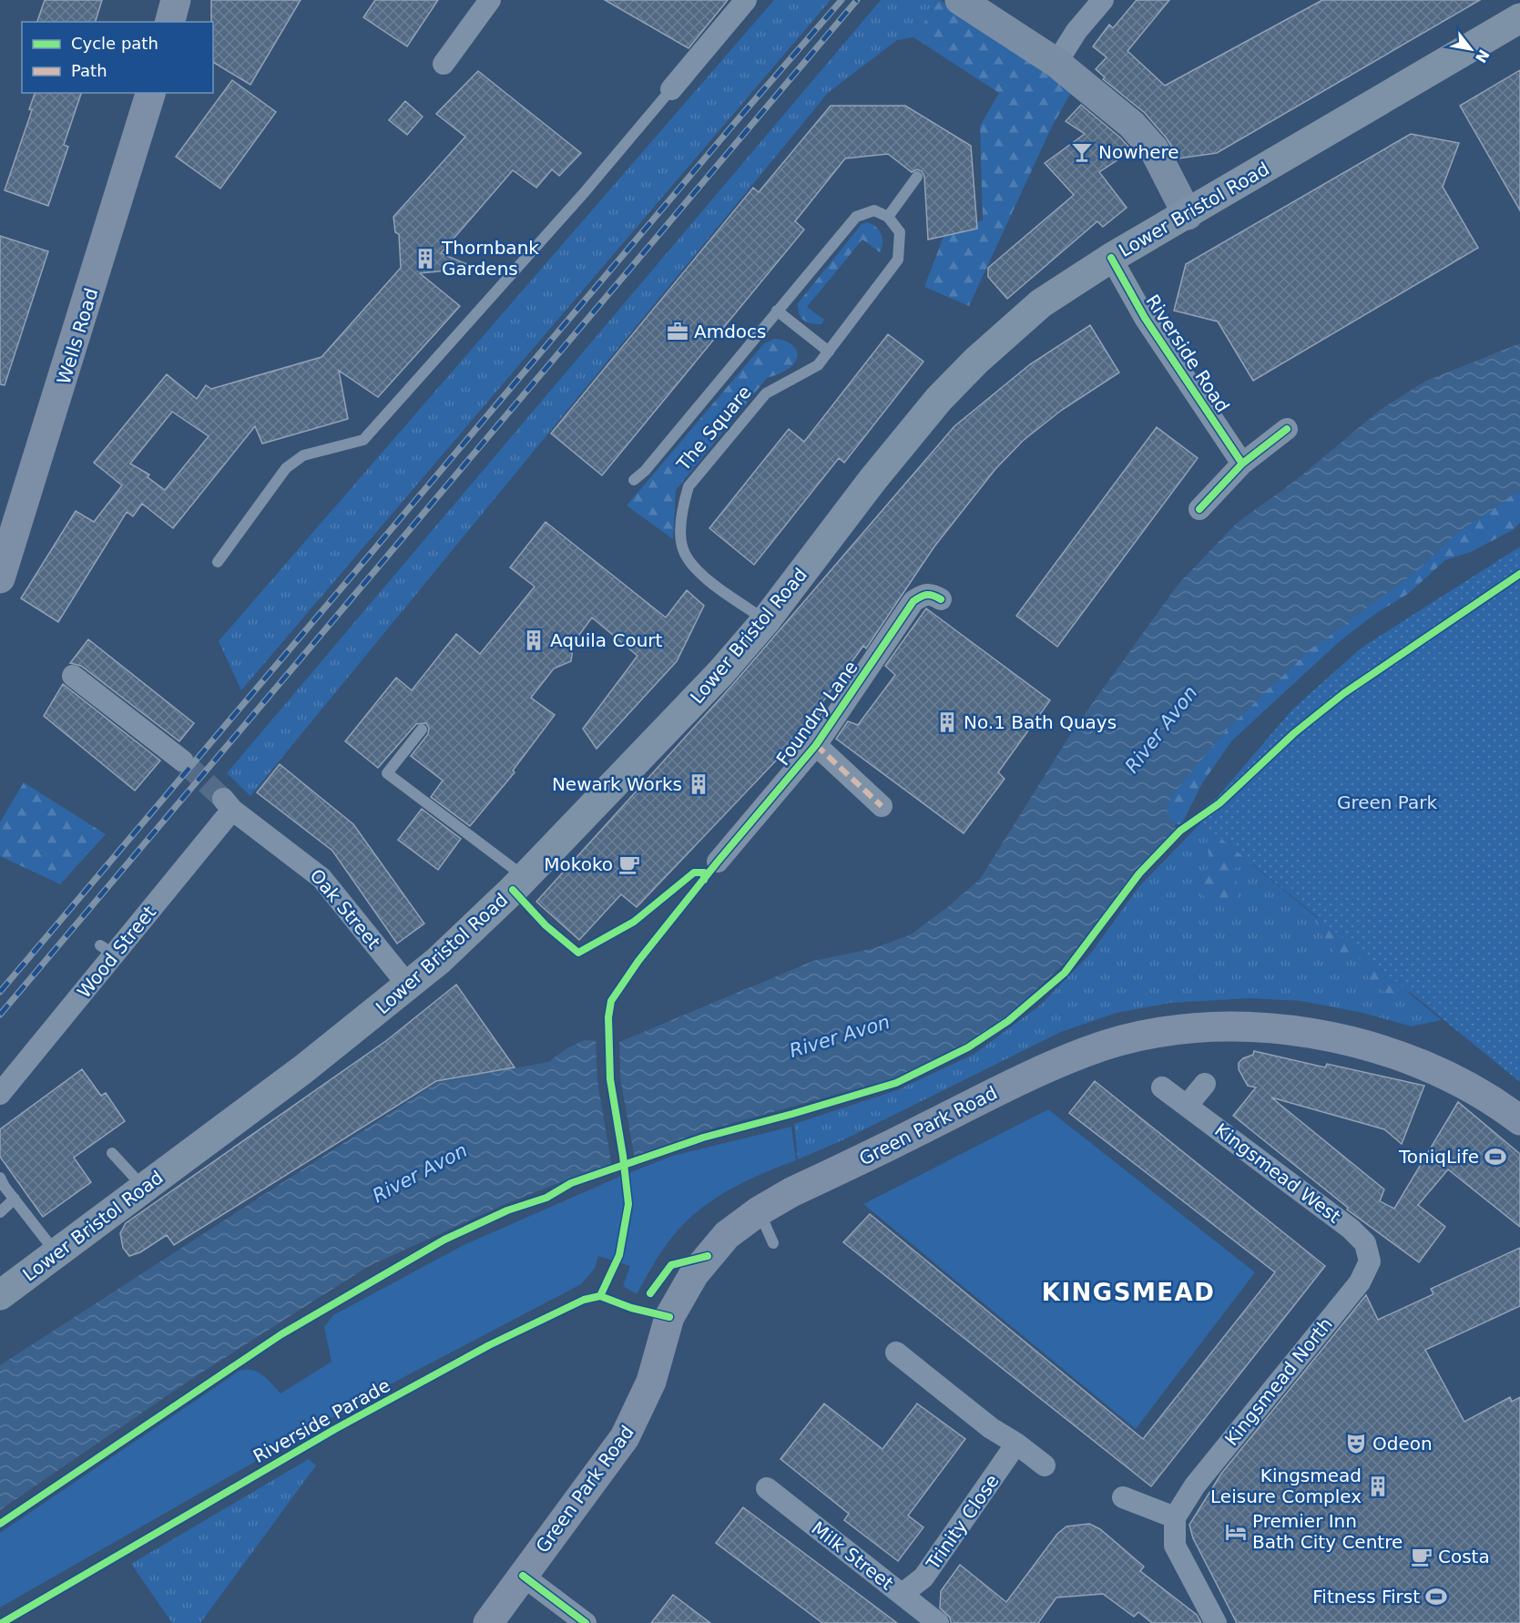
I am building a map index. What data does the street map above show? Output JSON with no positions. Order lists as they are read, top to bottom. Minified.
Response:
{"streets":{"highway":["Lower Bristol Road"],"main road":["Wells Road","Green Park Road"],"street":["Riverside Road","Foundry Lane","Oak Street","Wood Street","Kingsmead West","Kingsmead North","Trinity Close","Milk Street"],"lane":["The Square"],"cycle path":["Riverside Parade"]},"crossings":[["Lower Bristol Road","Riverside Road"],["Lower Bristol Road","The Square"],["Lower Bristol Road","Oak Street"],["Oak Street","Wood Street"],["Kingsmead West","Kingsmead North"],["Trinity Close","Milk Street"]],"districts":["KINGSMEAD"],"water":["River Avon"],"parks":["Green Park"],"places":{"bar":["Nowhere"],"building":["Thornbank Gardens","Aquila Court","No.1 Bath Quays","Newark Works","Kingsmead Leisure Complex"],"office":["Amdocs"],"cafe":["Mokoko","Costa"],"sports":["ToniqLife","Fitness First"],"theatre":["Odeon"],"hotel":["Premier Inn Bath City Centre"]},"legend":["Cycle path","Path"],"north":"bottom right"}
